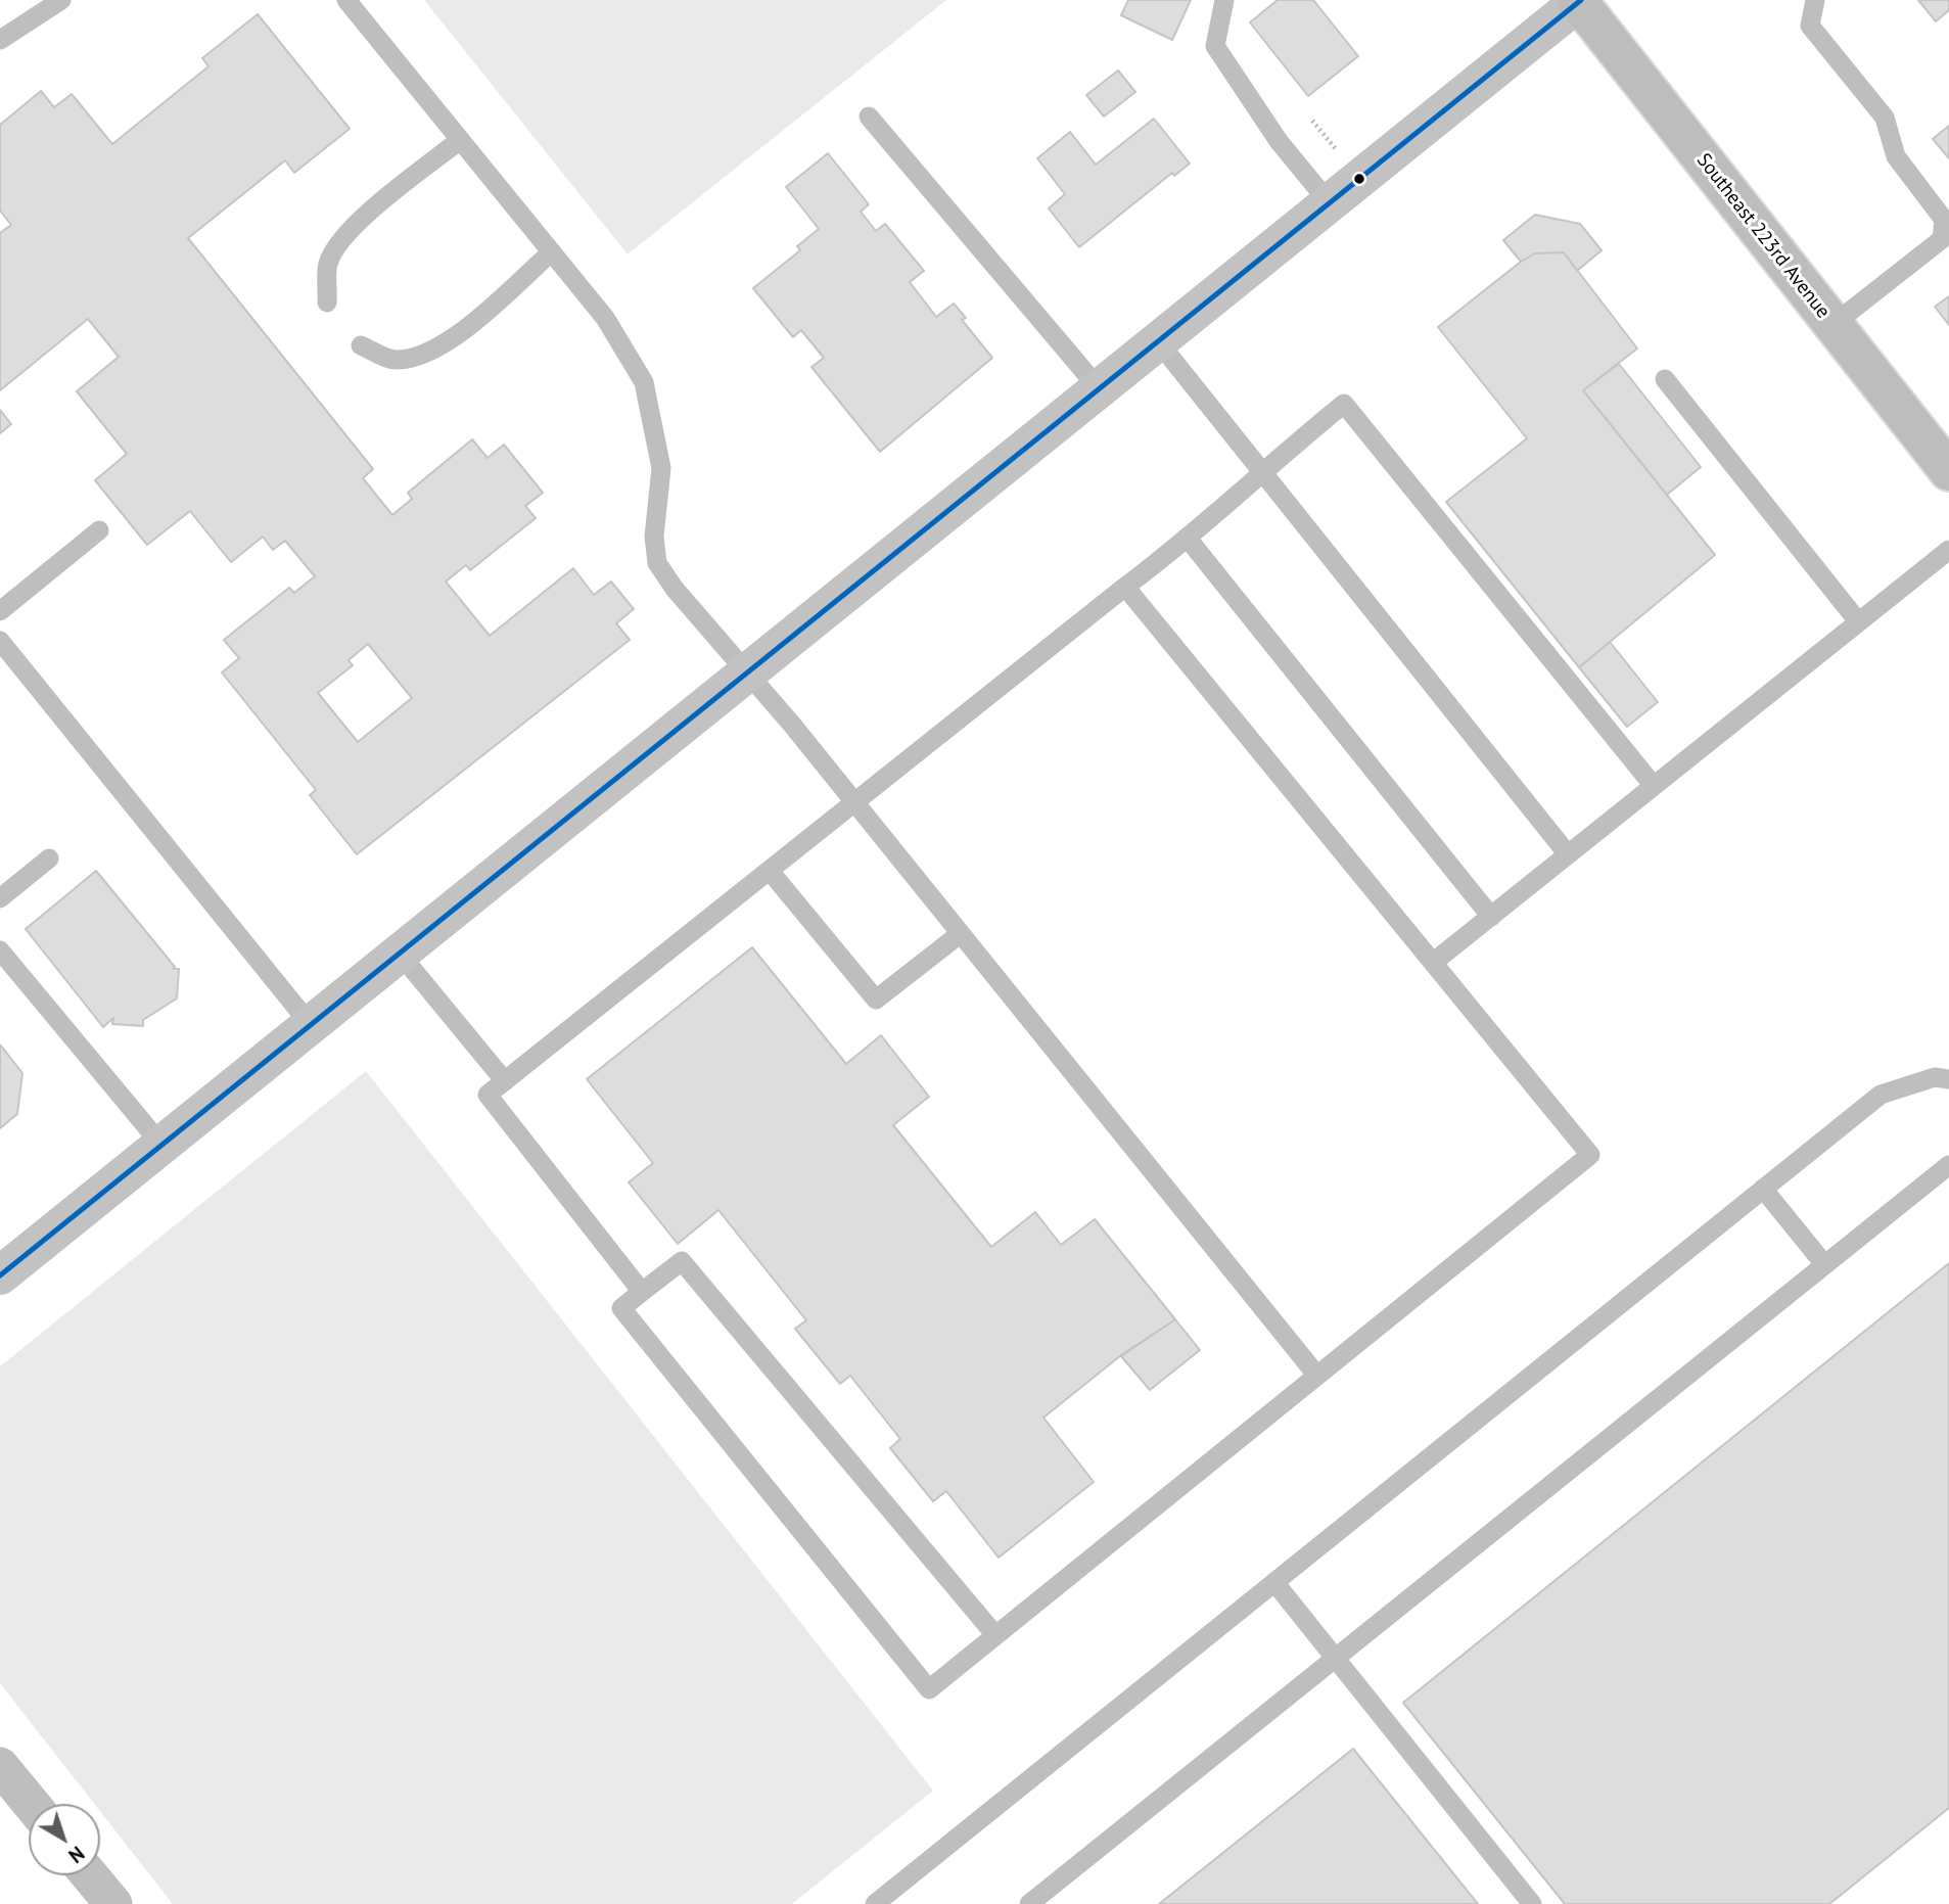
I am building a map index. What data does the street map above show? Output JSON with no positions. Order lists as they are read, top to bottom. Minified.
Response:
{"streets":{"main road":["Southeast 223rd Avenue"]},"north":"bottom right"}
